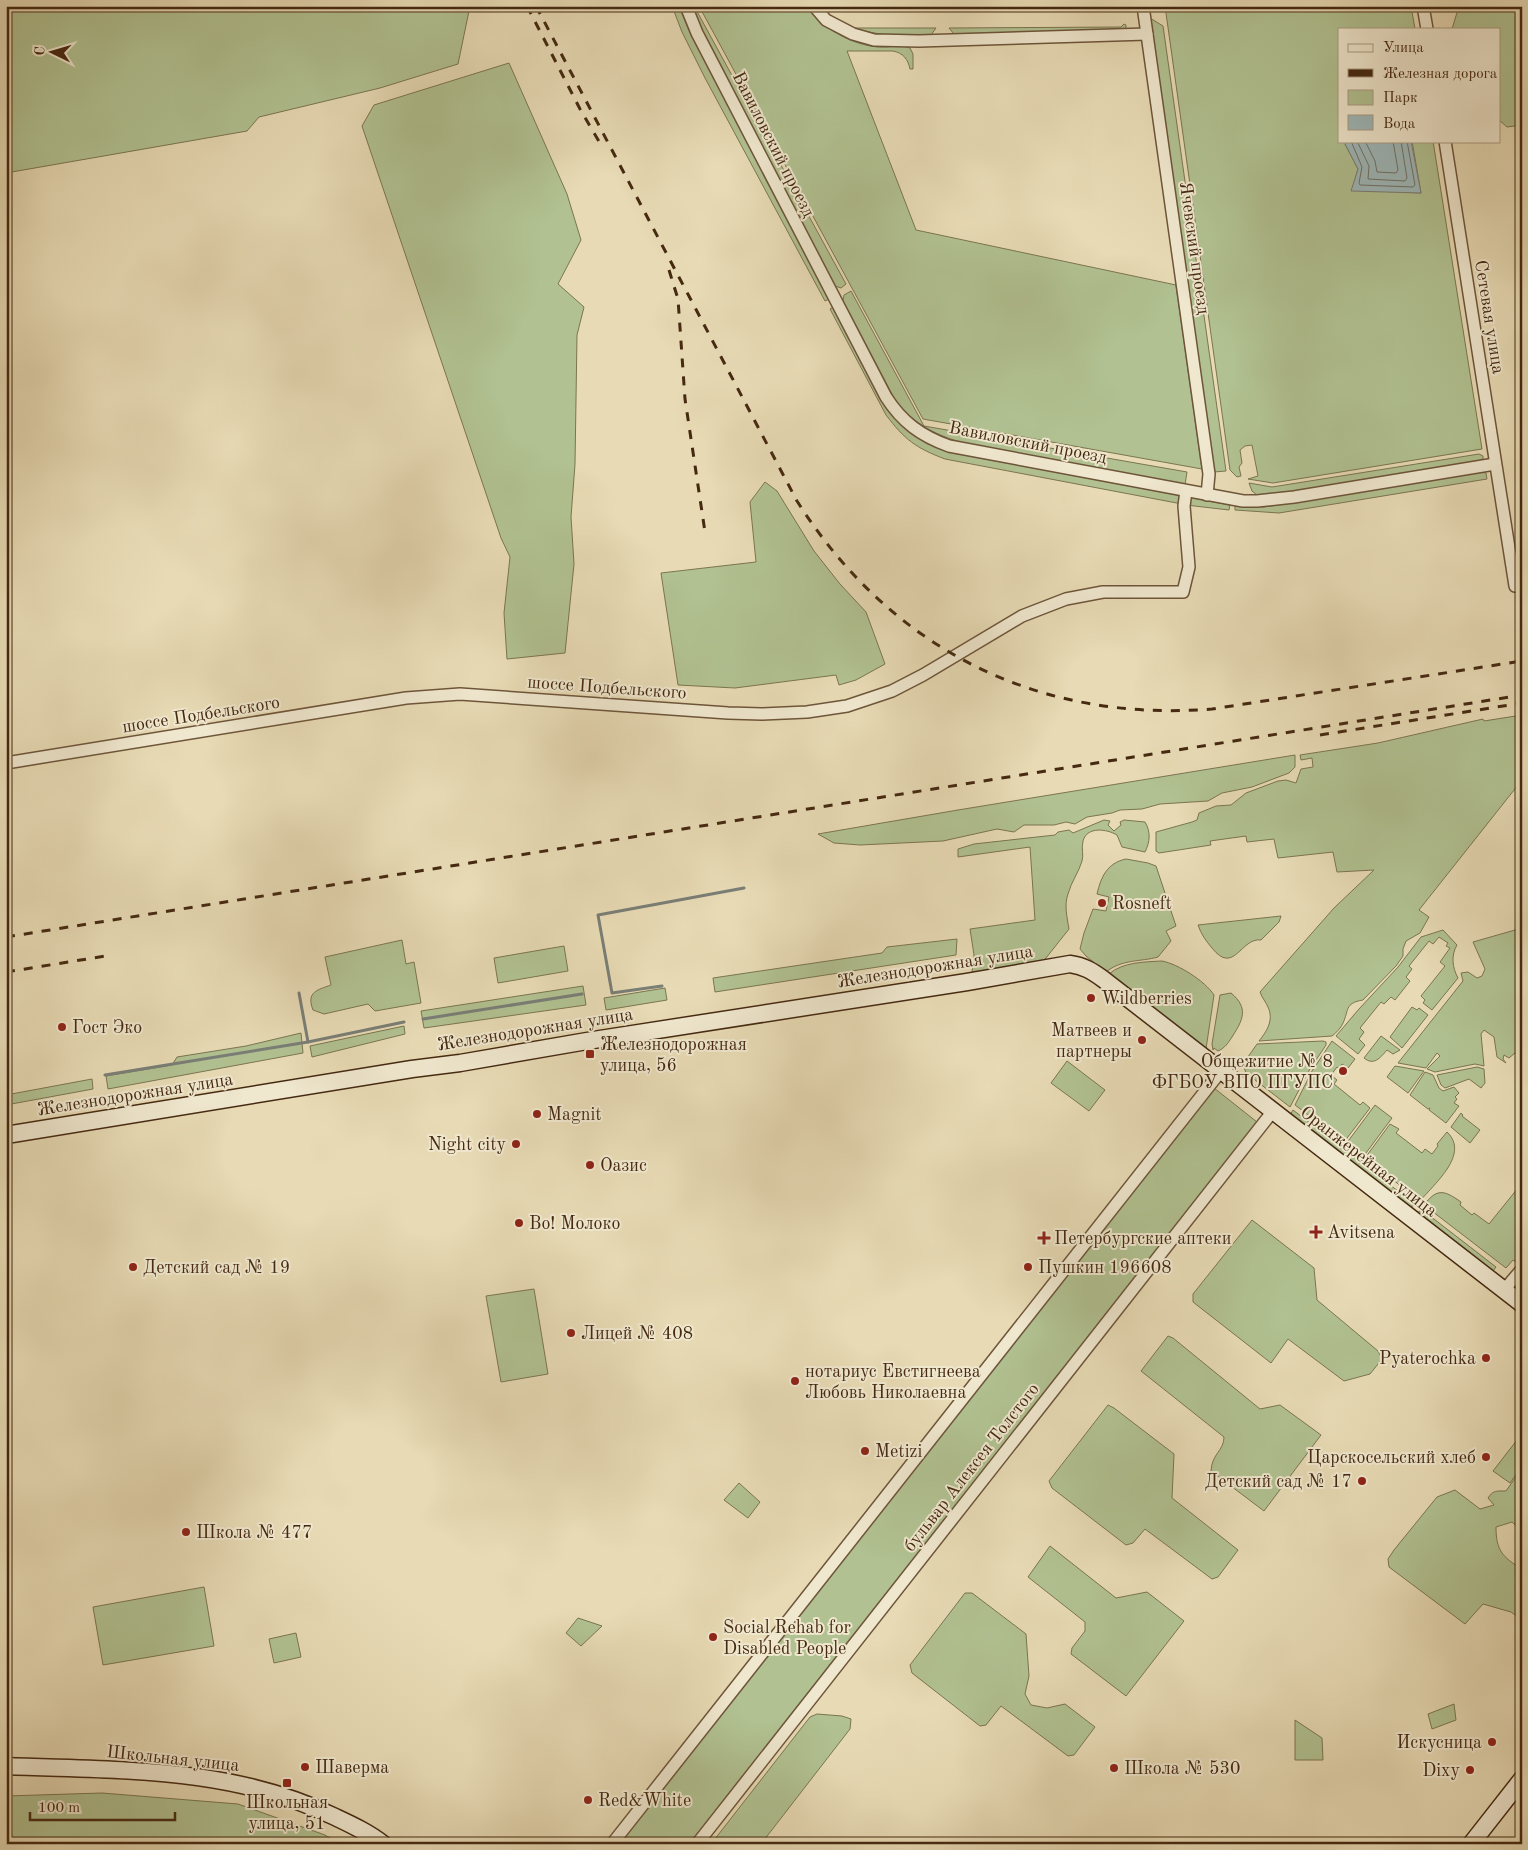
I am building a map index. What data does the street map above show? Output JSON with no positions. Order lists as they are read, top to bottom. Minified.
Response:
{"streets":{"street":["Вавиловский проезд","Ячевский проезд","Сетевая улица","шоссе Подбельского","Железнодорожная улица","Оранжерейная улица","бульвар Алексея Толстого","Школьная улица"]},"crossings":[["Вавиловский проезд","Ячевский проезд"],["Вавиловский проезд","Сетевая улица"],["Вавиловский проезд","шоссе Подбельского"],["Железнодорожная улица","Оранжерейная улица"],["Оранжерейная улица","бульвар Алексея Толстого"]],"places":{"other":["Rosneft","Wildberries","Гост Эко","Матвеев и партнеры","Общежитие № 8 ФГБОУ ВПО ПГУПС","Magnit","Night city","Оазис","Во! Молоко","Детский сад № 19","Пушкин 196608","Лицей № 408","Pyaterochka","нотариус Евстигнеева Любовь Николаевна","Metizi","Царскосельский хлеб","Детский сад № 17","Школа № 477","Social Rehab for Disabled People","Искусница","Шаверма","Школа № 530","Dixy","Red&White"],"transit":["Железнодорожная улица, 56","Школьная улица, 51"],"health":["Avitsena","Петербургские аптеки"]},"legend":["Улица","Железная дорога","Парк","Вода"],"scale_bar":"100 m","north":"left"}
